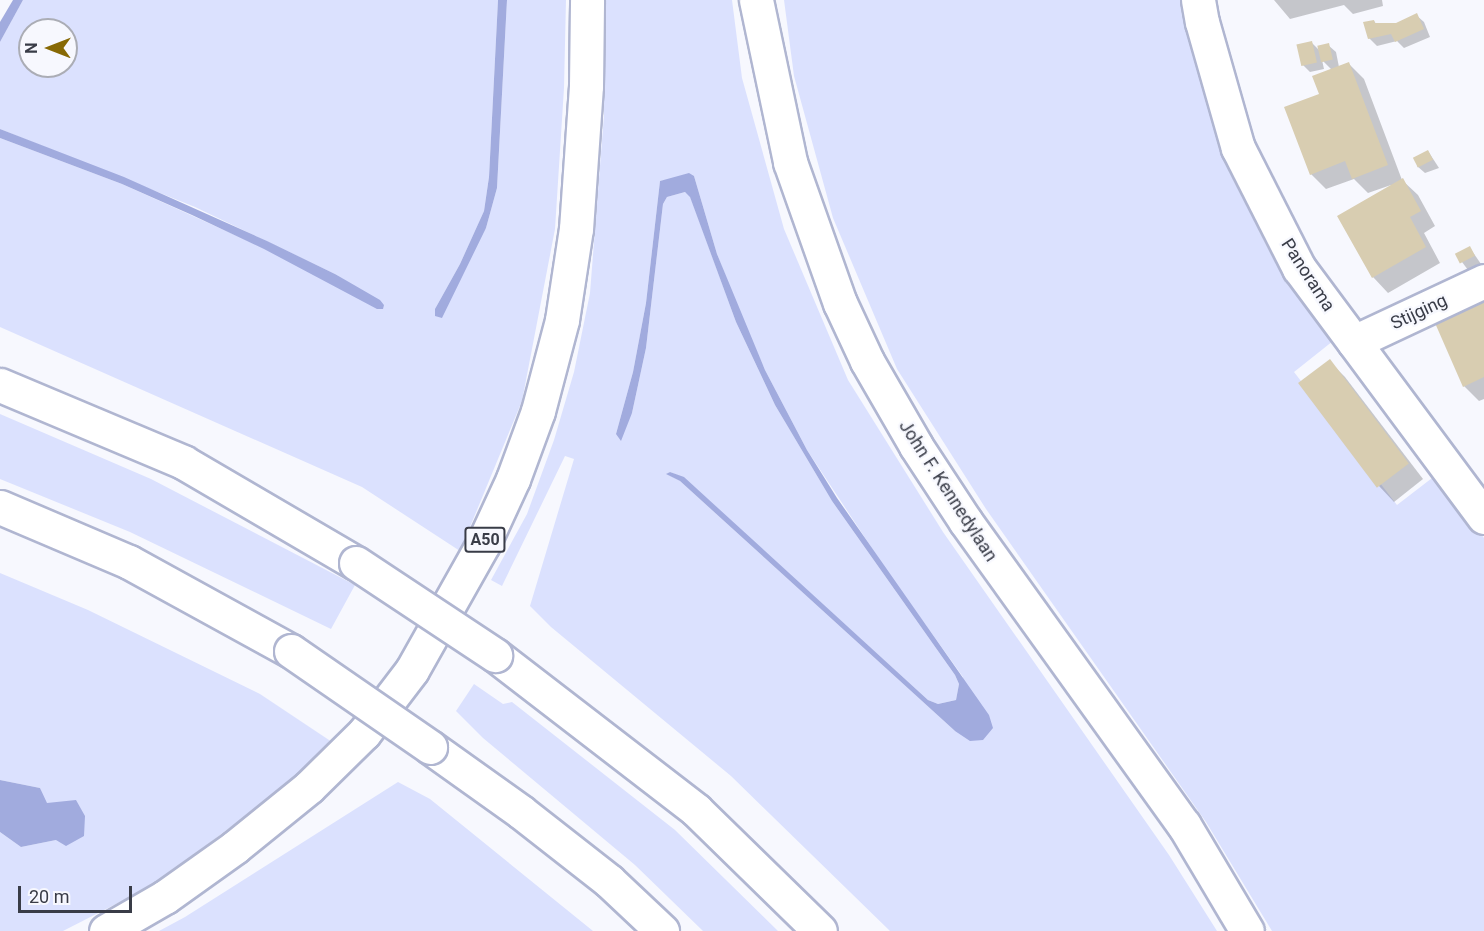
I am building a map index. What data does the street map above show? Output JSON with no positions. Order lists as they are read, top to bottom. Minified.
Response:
{"streets":{"main road":["Panorama","Stijging","John F. Kennedylaan","A50"]},"crossings":[["Panorama","Stijging"]],"scale_bar":"20 m","north":"left"}
